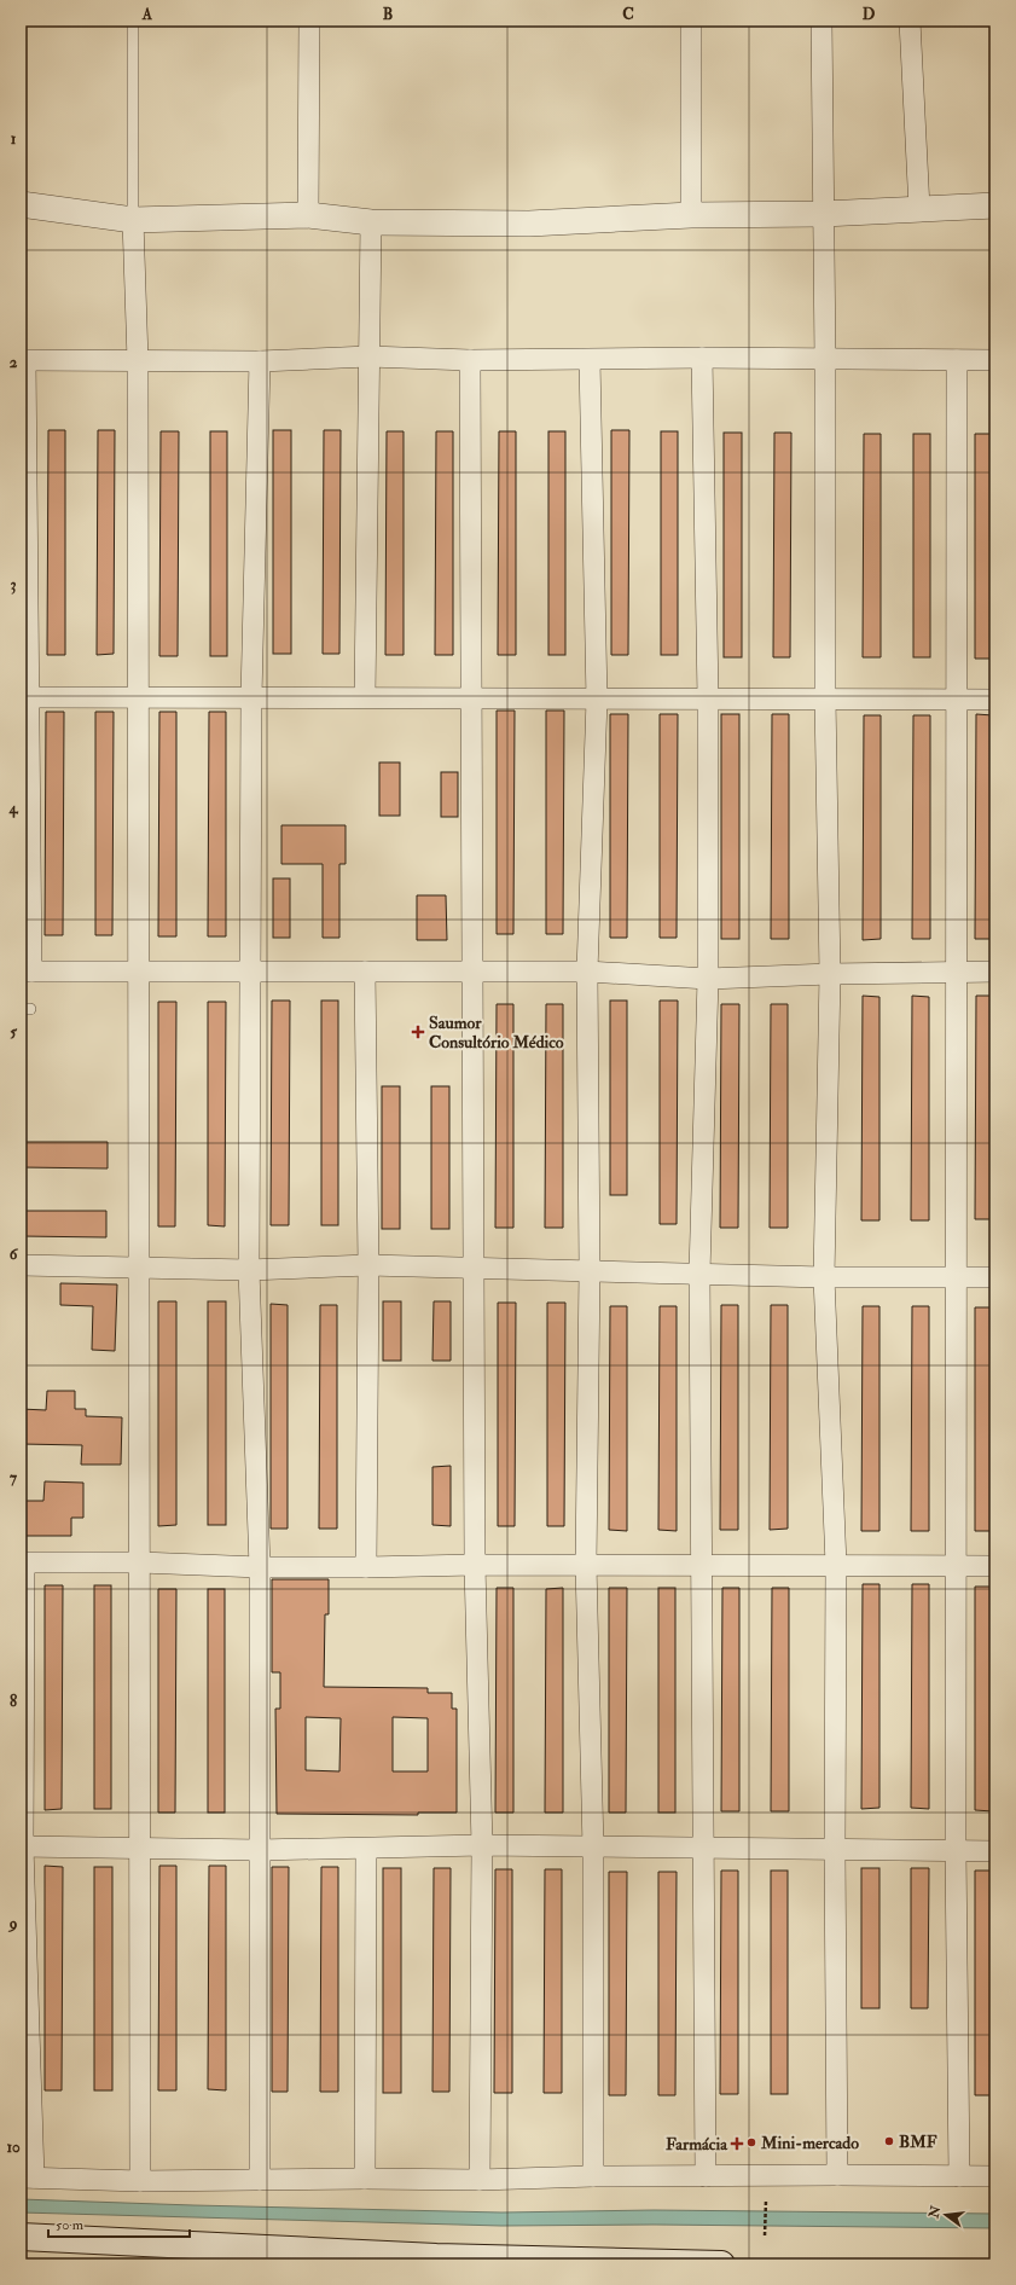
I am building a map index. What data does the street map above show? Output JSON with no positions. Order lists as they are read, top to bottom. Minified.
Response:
{"places":{"health":["Saumor Consultório Médico","Farmácia"],"other":["BMF","Mini-mercado"]},"scale_bar":"50 m","north":"left","grid":{"columns":["A","B","C","D"],"rows":["1","2","3","4","5","6","7","8","9","10"]}}
